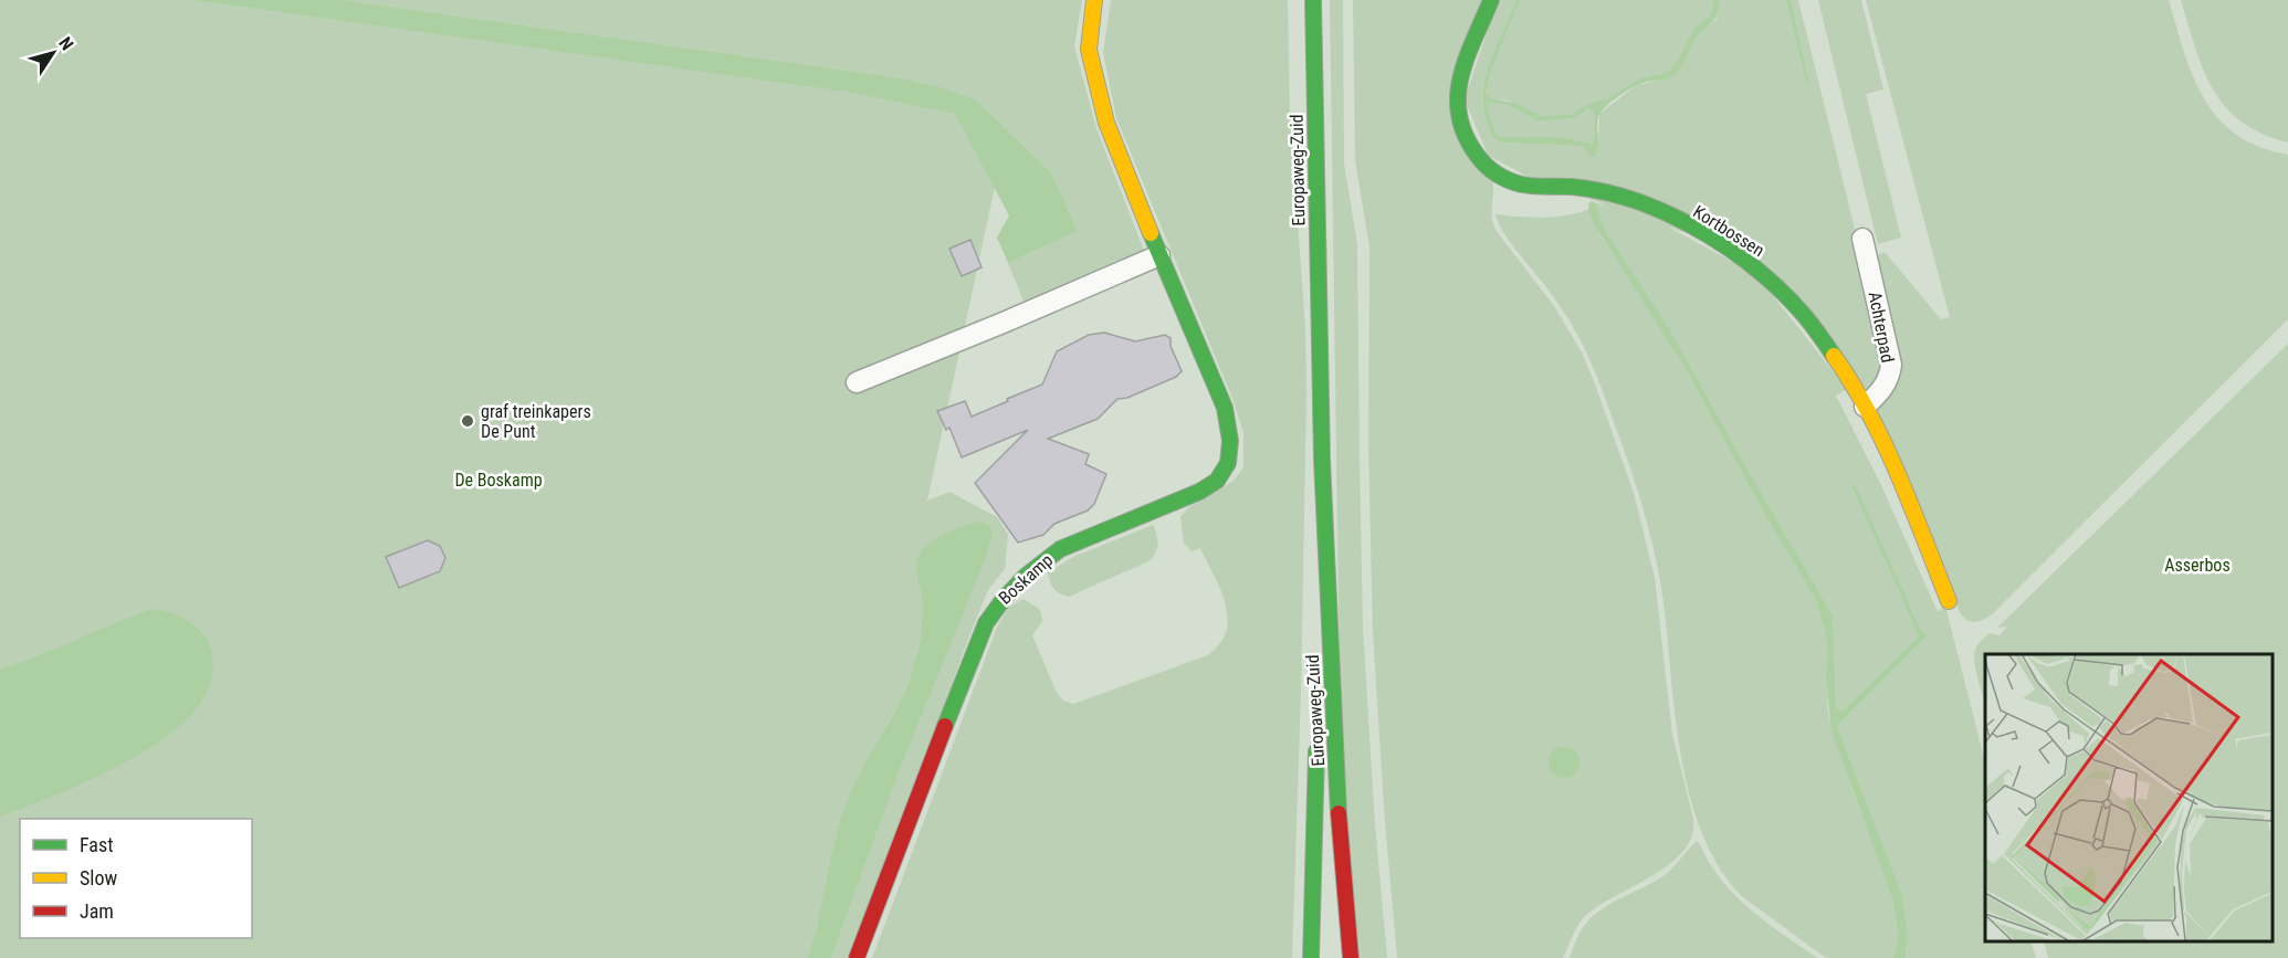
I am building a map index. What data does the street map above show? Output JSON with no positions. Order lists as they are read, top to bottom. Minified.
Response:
{"streets":{"street":["Europaweg-Zuid","Kortbossen","Achterpad","Boskamp"]},"crossings":[["Kortbossen","Achterpad"]],"parks":["De Boskamp","Asserbos"],"places":["graf treinkapers De Punt"],"legend":["Fast","Slow","Jam"],"north":"top right"}
